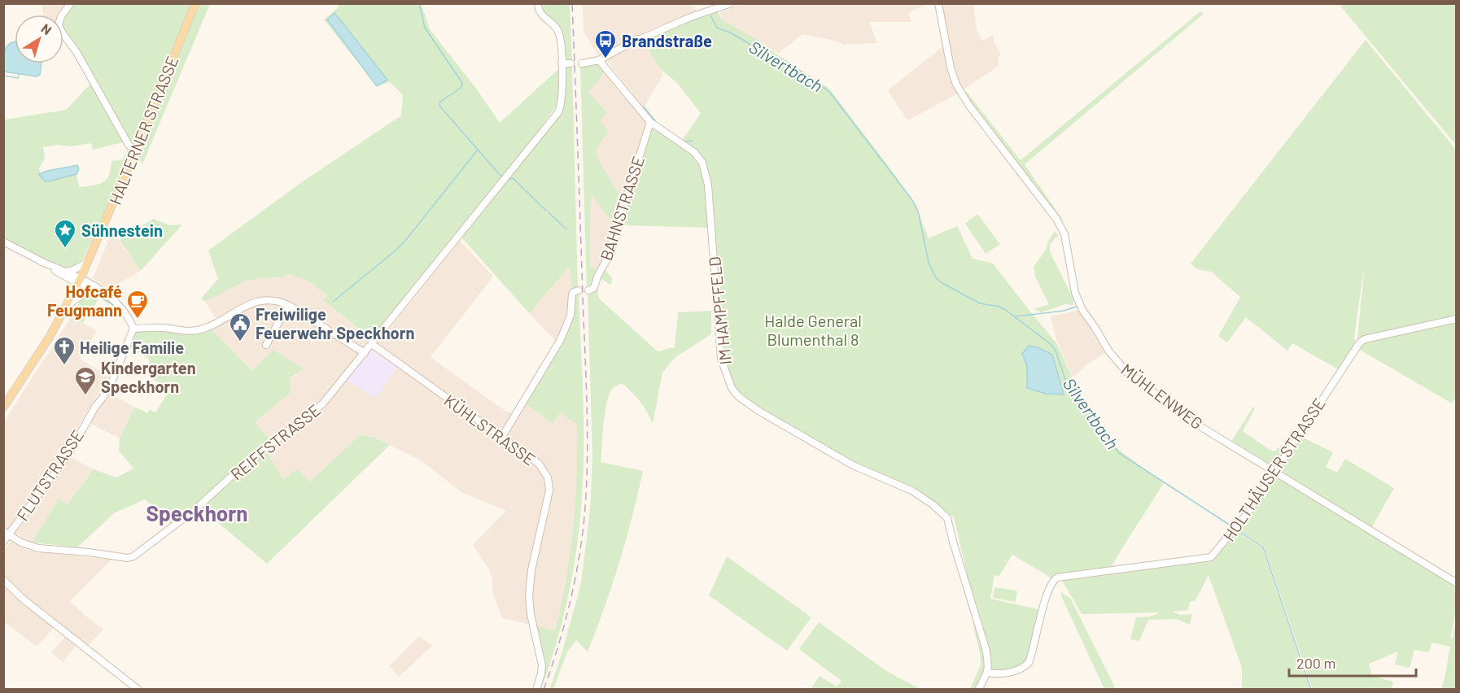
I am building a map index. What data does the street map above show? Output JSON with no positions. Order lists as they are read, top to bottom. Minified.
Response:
{"streets":{"main road":["HALTERNER STRASSE"],"street":["BAHNSTRASSE","IM HAMPFFELD","MÜHLENWEG","KÜHLSTRASSE","REIFFSTRASSE","HOLTHÄUSER STRASSE","FLUTSTRASSE"]},"crossings":[["BAHNSTRASSE","IM HAMPFFELD"],["IM HAMPFFELD","HOLTHÄUSER STRASSE"],["MÜHLENWEG","HOLTHÄUSER STRASSE"],["KÜHLSTRASSE","REIFFSTRASSE"],["REIFFSTRASSE","FLUTSTRASSE"]],"districts":["Speckhorn"],"water":["Silvertbach"],"parks":["Halde General Blumenthal 8"],"places":{"bus stop":["Brandstraße"],"place":["Sühnestein"],"cafe":["Hofcafé Feugmann"],"public building":["Freiwilige Feuerwehr Speckhorn"],"church":["Heilige Familie"],"school or university":["Kindergarten Speckhorn"]},"scale_bar":"200 m","north":"top right"}
